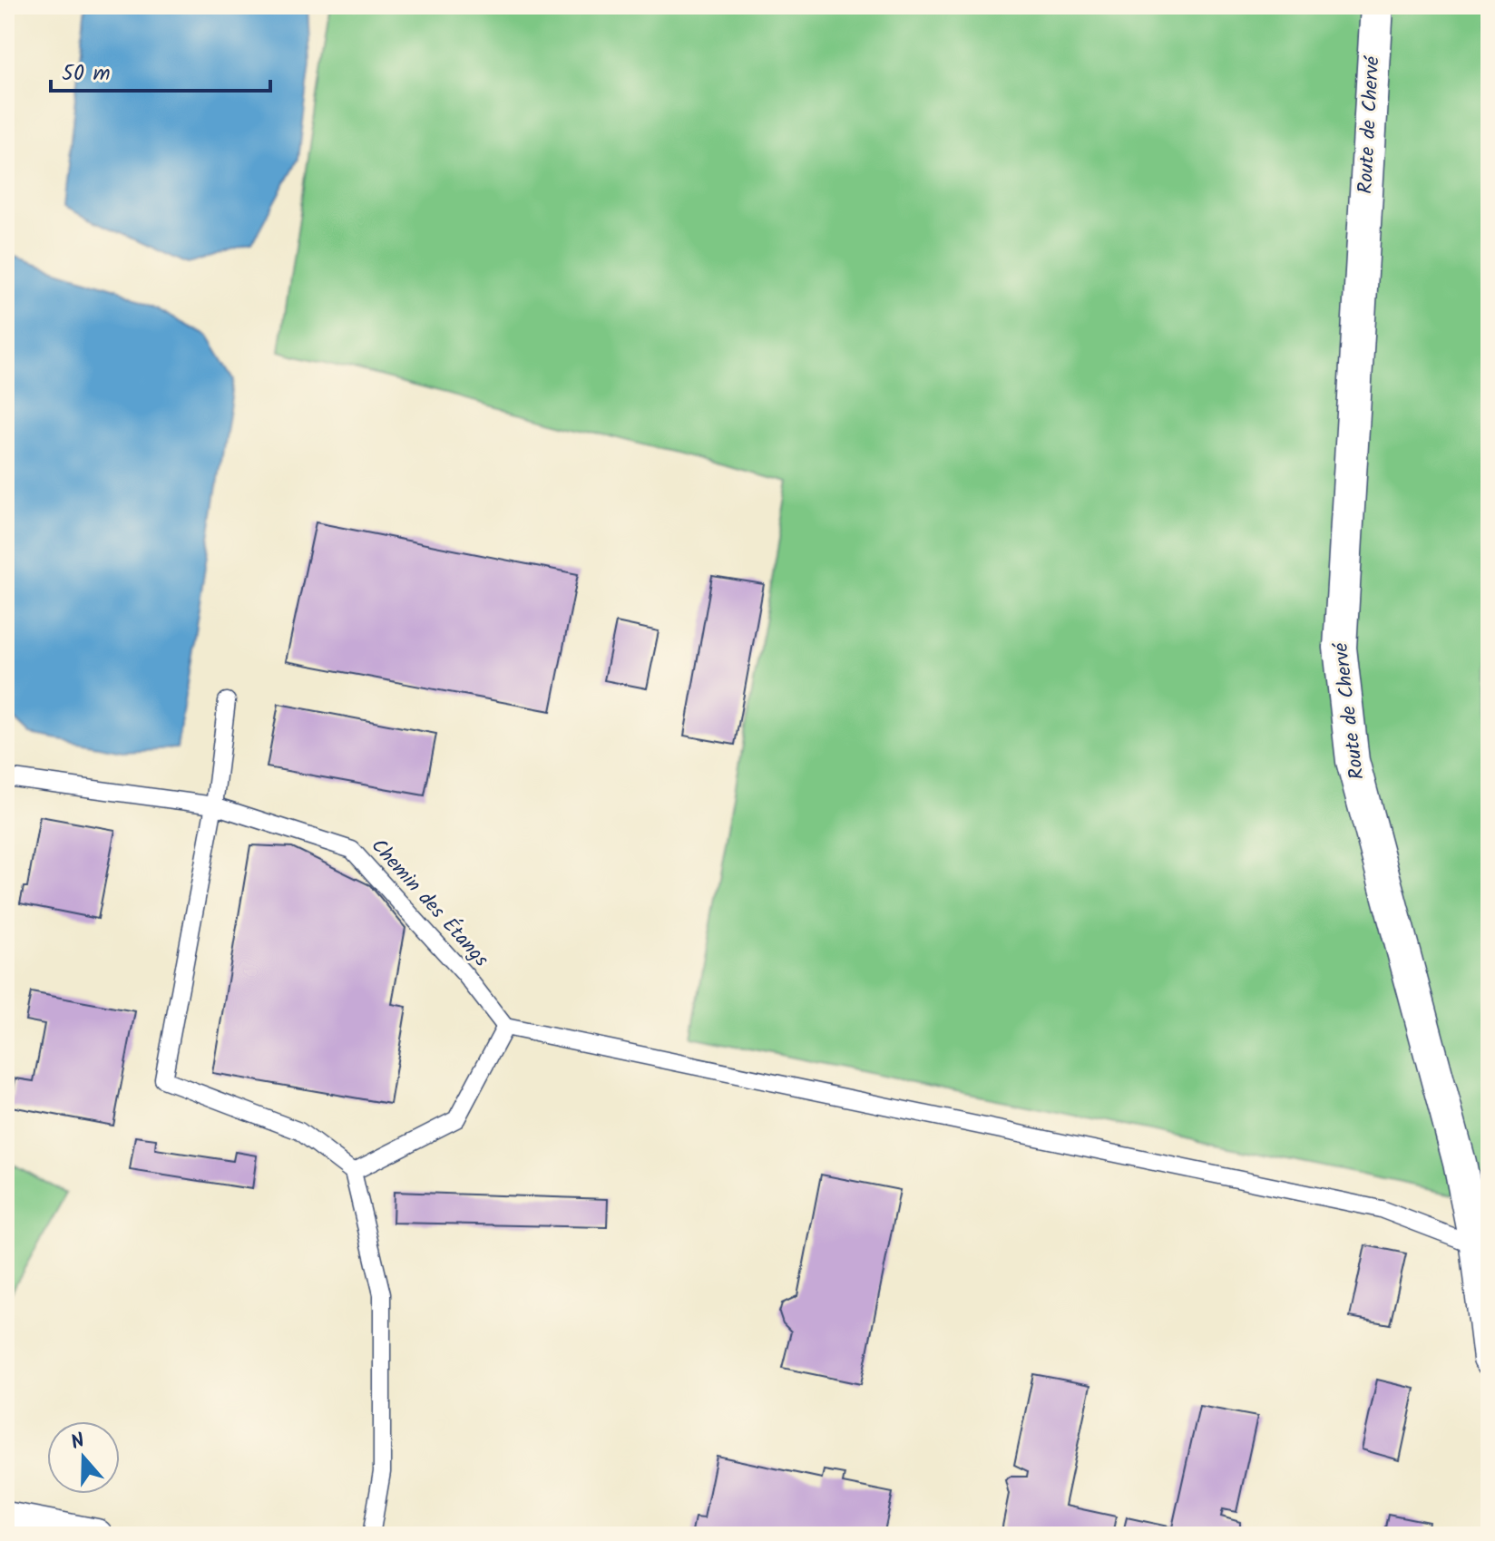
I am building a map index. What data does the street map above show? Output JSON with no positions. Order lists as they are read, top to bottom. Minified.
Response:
{"streets":{"street":["Route de Chervé"],"lane":["Chemin des Étangs"]},"scale_bar":"50 m","north":"top"}
